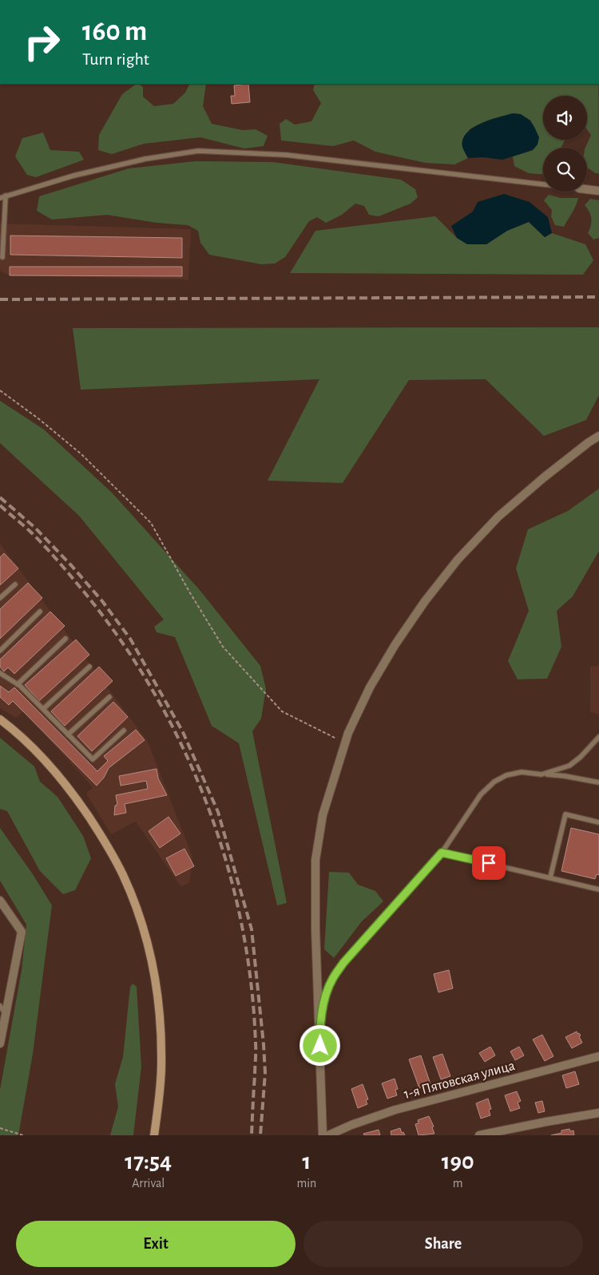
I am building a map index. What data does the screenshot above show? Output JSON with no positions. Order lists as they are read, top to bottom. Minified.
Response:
{"streets":{"street":["1-я Пятовская улица"]},"page":{"turn":["160 m","Turn right"],"eta":["17:54","Arrival","1","min","190","m"],"buttons":["Exit","Share"]}}
